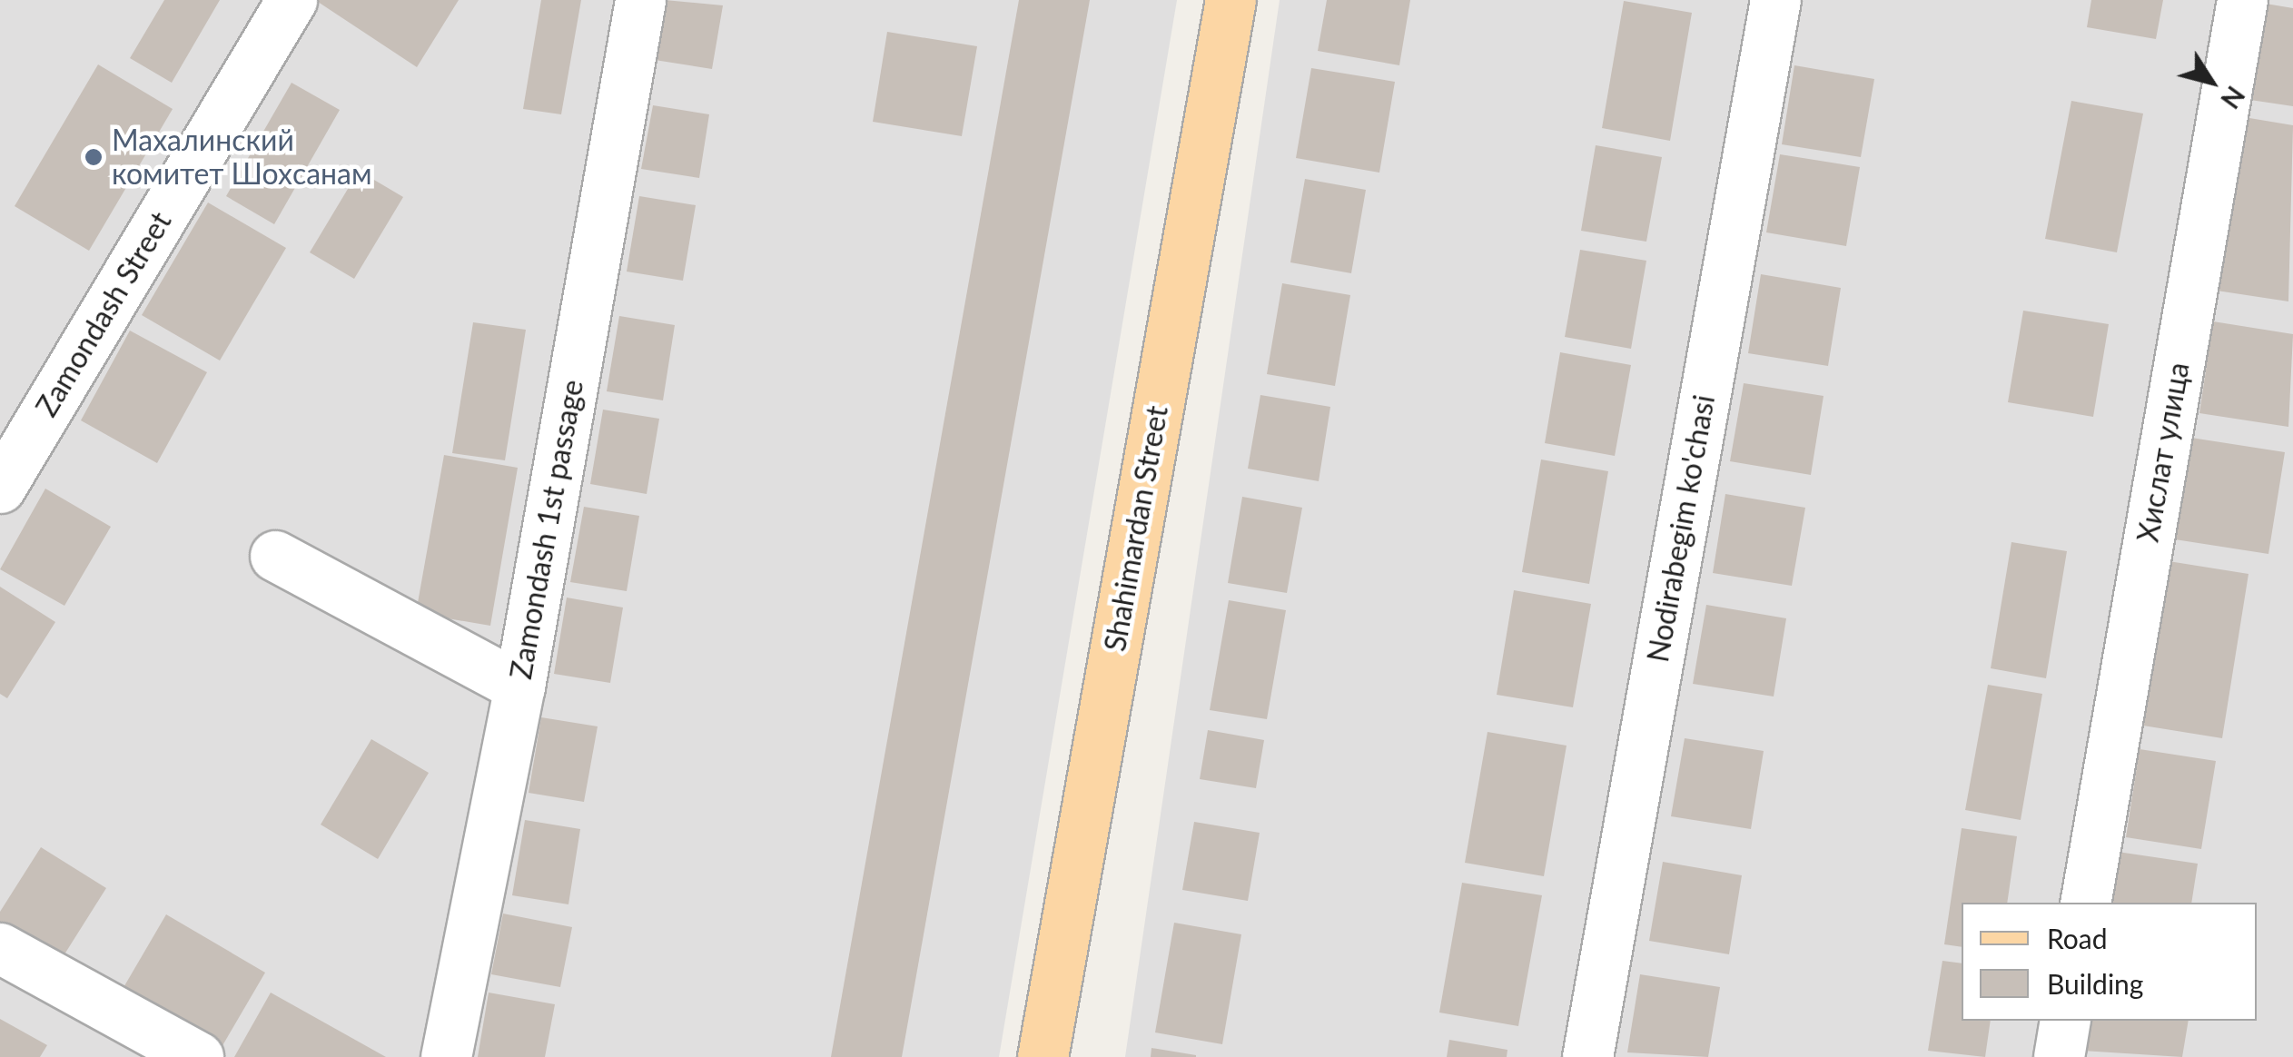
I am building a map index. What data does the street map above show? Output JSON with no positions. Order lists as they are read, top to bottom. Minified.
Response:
{"streets":{"main road":["Shahimardan Street"],"street":["Zamоndash Street","Хислат улица","Nodirabegim ko'chasi","Zamondash 1st passage"]},"places":["Махалинский комитет Шохcанам"],"legend":["Road","Building"],"north":"bottom right"}
